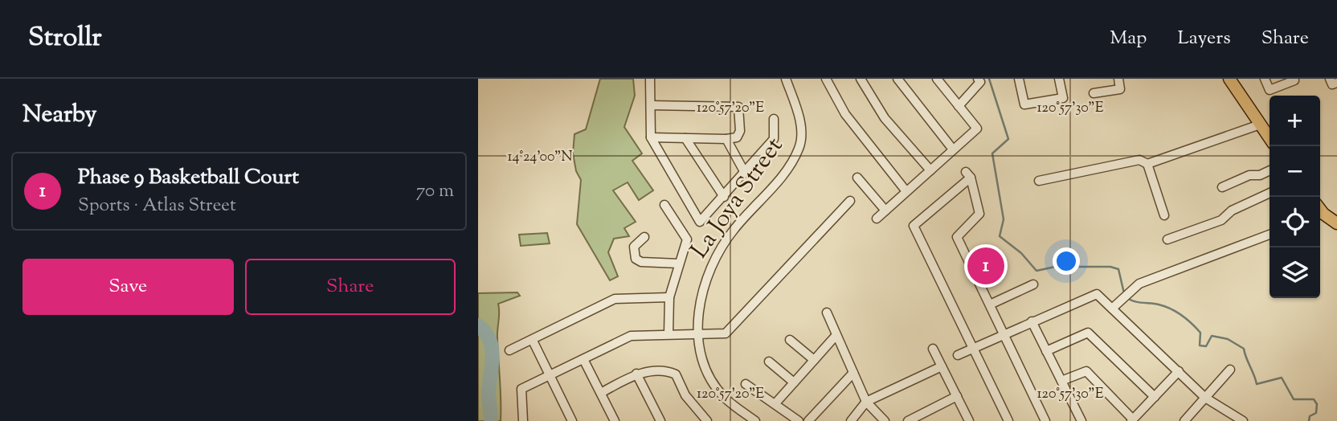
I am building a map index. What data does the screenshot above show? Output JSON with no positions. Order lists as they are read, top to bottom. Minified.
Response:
{"streets":{"street":["La Joya Street"]},"page":{"header":"Strollr","nav":["Map","Layers","Share"],"heading":"Nearby","map_buttons":["+","−"],"list":[{"mark":"1","name":"Phase 9 Basketball Court","note":"Sports · Atlas Street","value":"70 m"}],"buttons":["Save","Share"],"pins":"1"},"coordinates":["120°57'20\"E","120°57'30\"E","14°24'00\"N"]}
